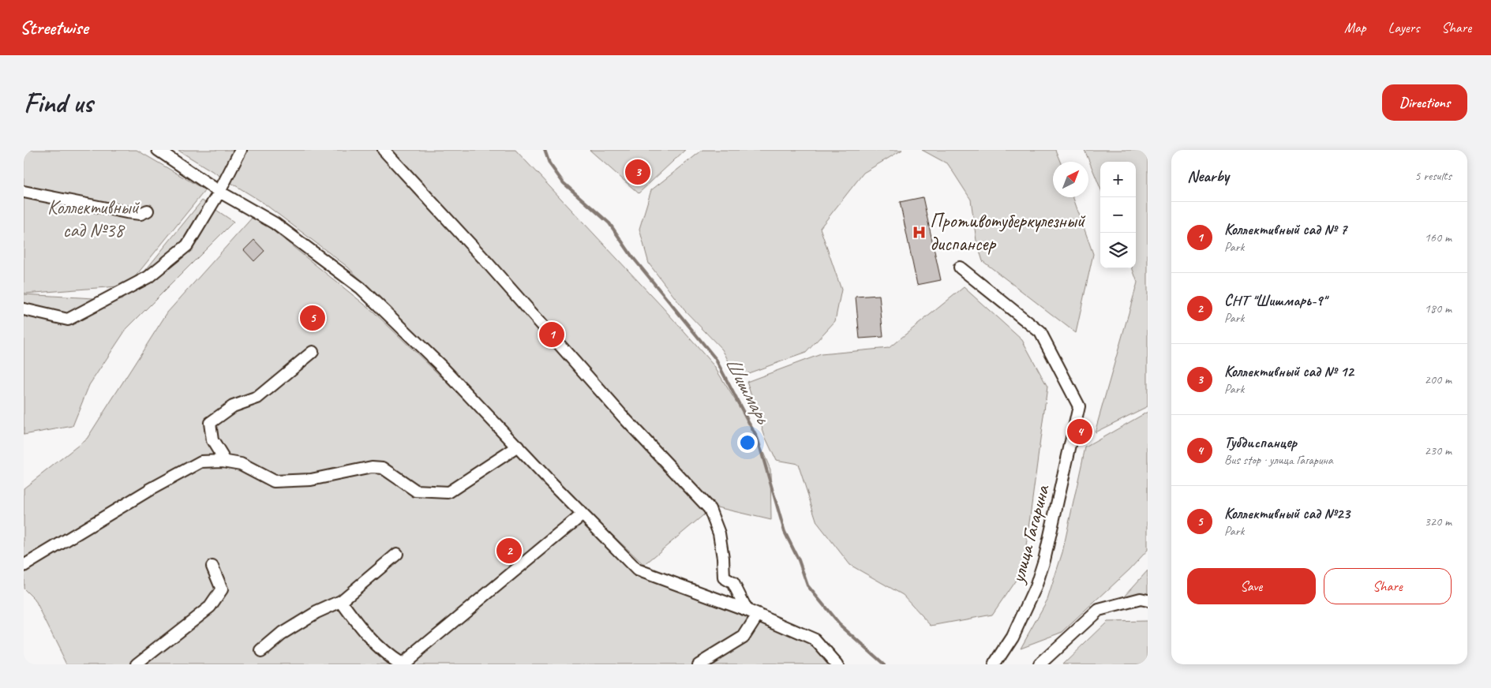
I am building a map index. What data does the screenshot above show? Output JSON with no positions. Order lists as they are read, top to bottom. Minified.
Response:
{"streets":{"street":["улица Гагарина"]},"water":["Шишмарь"],"parks":["Коллективный сад №38"],"places":{"hospital":["Противотуберкулезный диспансер"]},"north":"top right","page":{"header":"Streetwise","nav":["Map","Layers","Share"],"buttons":["Directions",["Save","Share"]],"title":"Find us","heading":["Nearby","5 results"],"pins":["3","5","1","4","2"],"map_buttons":["+","−"],"list":[{"mark":"1","name":"Коллективный сад № 7","note":"Park","value":"160 m"},{"mark":"2","name":"СНТ \"Шишмарь-9\"","note":"Park","value":"180 m"},{"mark":"3","name":"Коллективный сад № 12","note":"Park","value":"200 m"},{"mark":"4","name":"Тубдиспанцер","note":"Bus stop · улица Гагарина","value":"230 m"},{"mark":"5","name":"Коллективный сад №23","note":"Park","value":"320 m"}]}}
